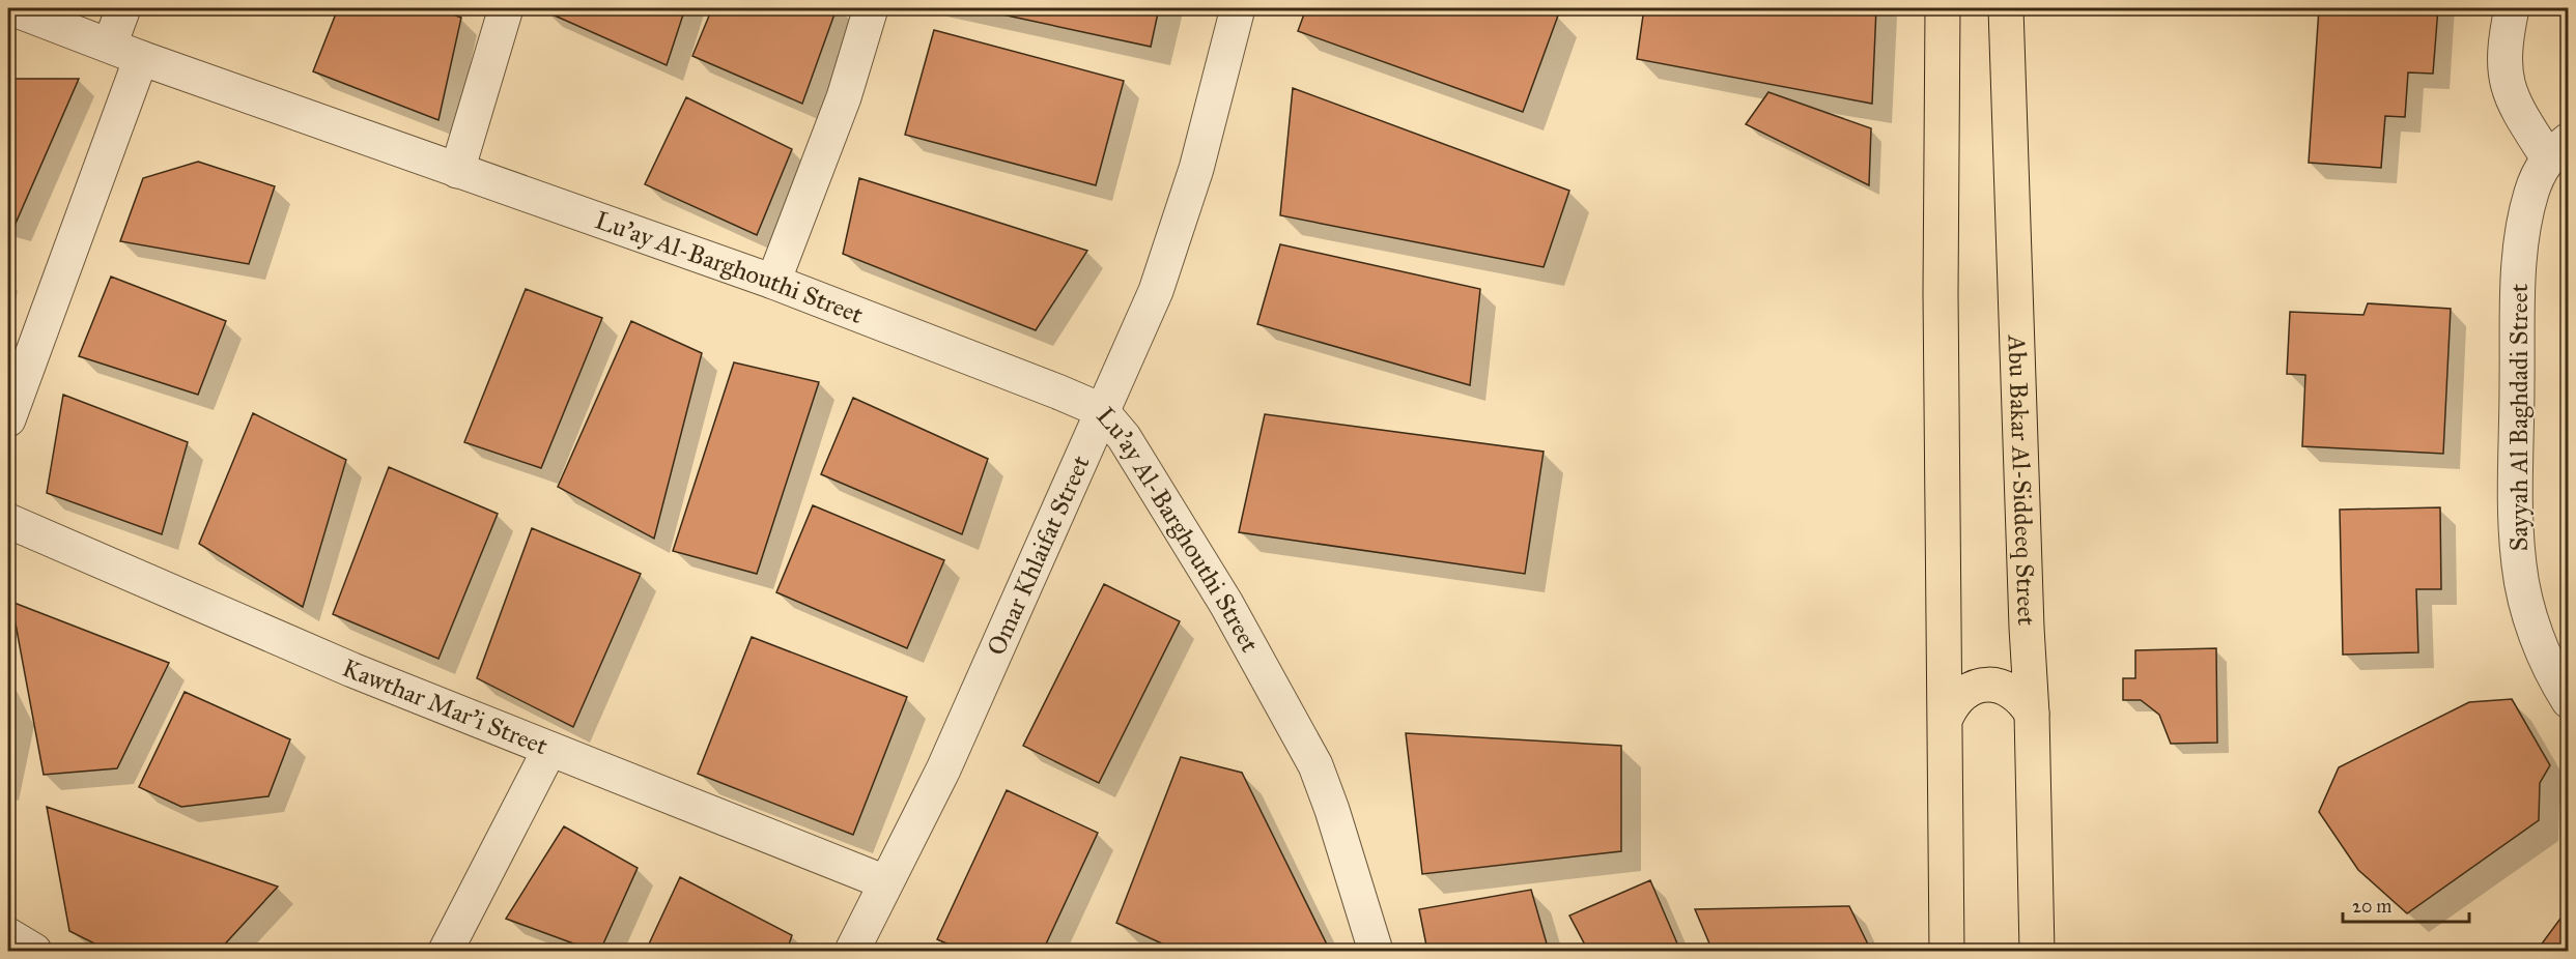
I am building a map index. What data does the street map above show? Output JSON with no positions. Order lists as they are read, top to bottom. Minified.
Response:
{"streets":{"main road":["Abu Bakar Al-Siddeeq Street"],"street":["Lu'ay Al-Barghouthi Street","Sayyah Al Baghdadi Street","Omar Khlaifat Street","Kawthar Mar'i Street"]},"crossings":[["Lu'ay Al-Barghouthi Street","Omar Khlaifat Street"],["Omar Khlaifat Street","Kawthar Mar'i Street"]],"scale_bar":"20 m"}
